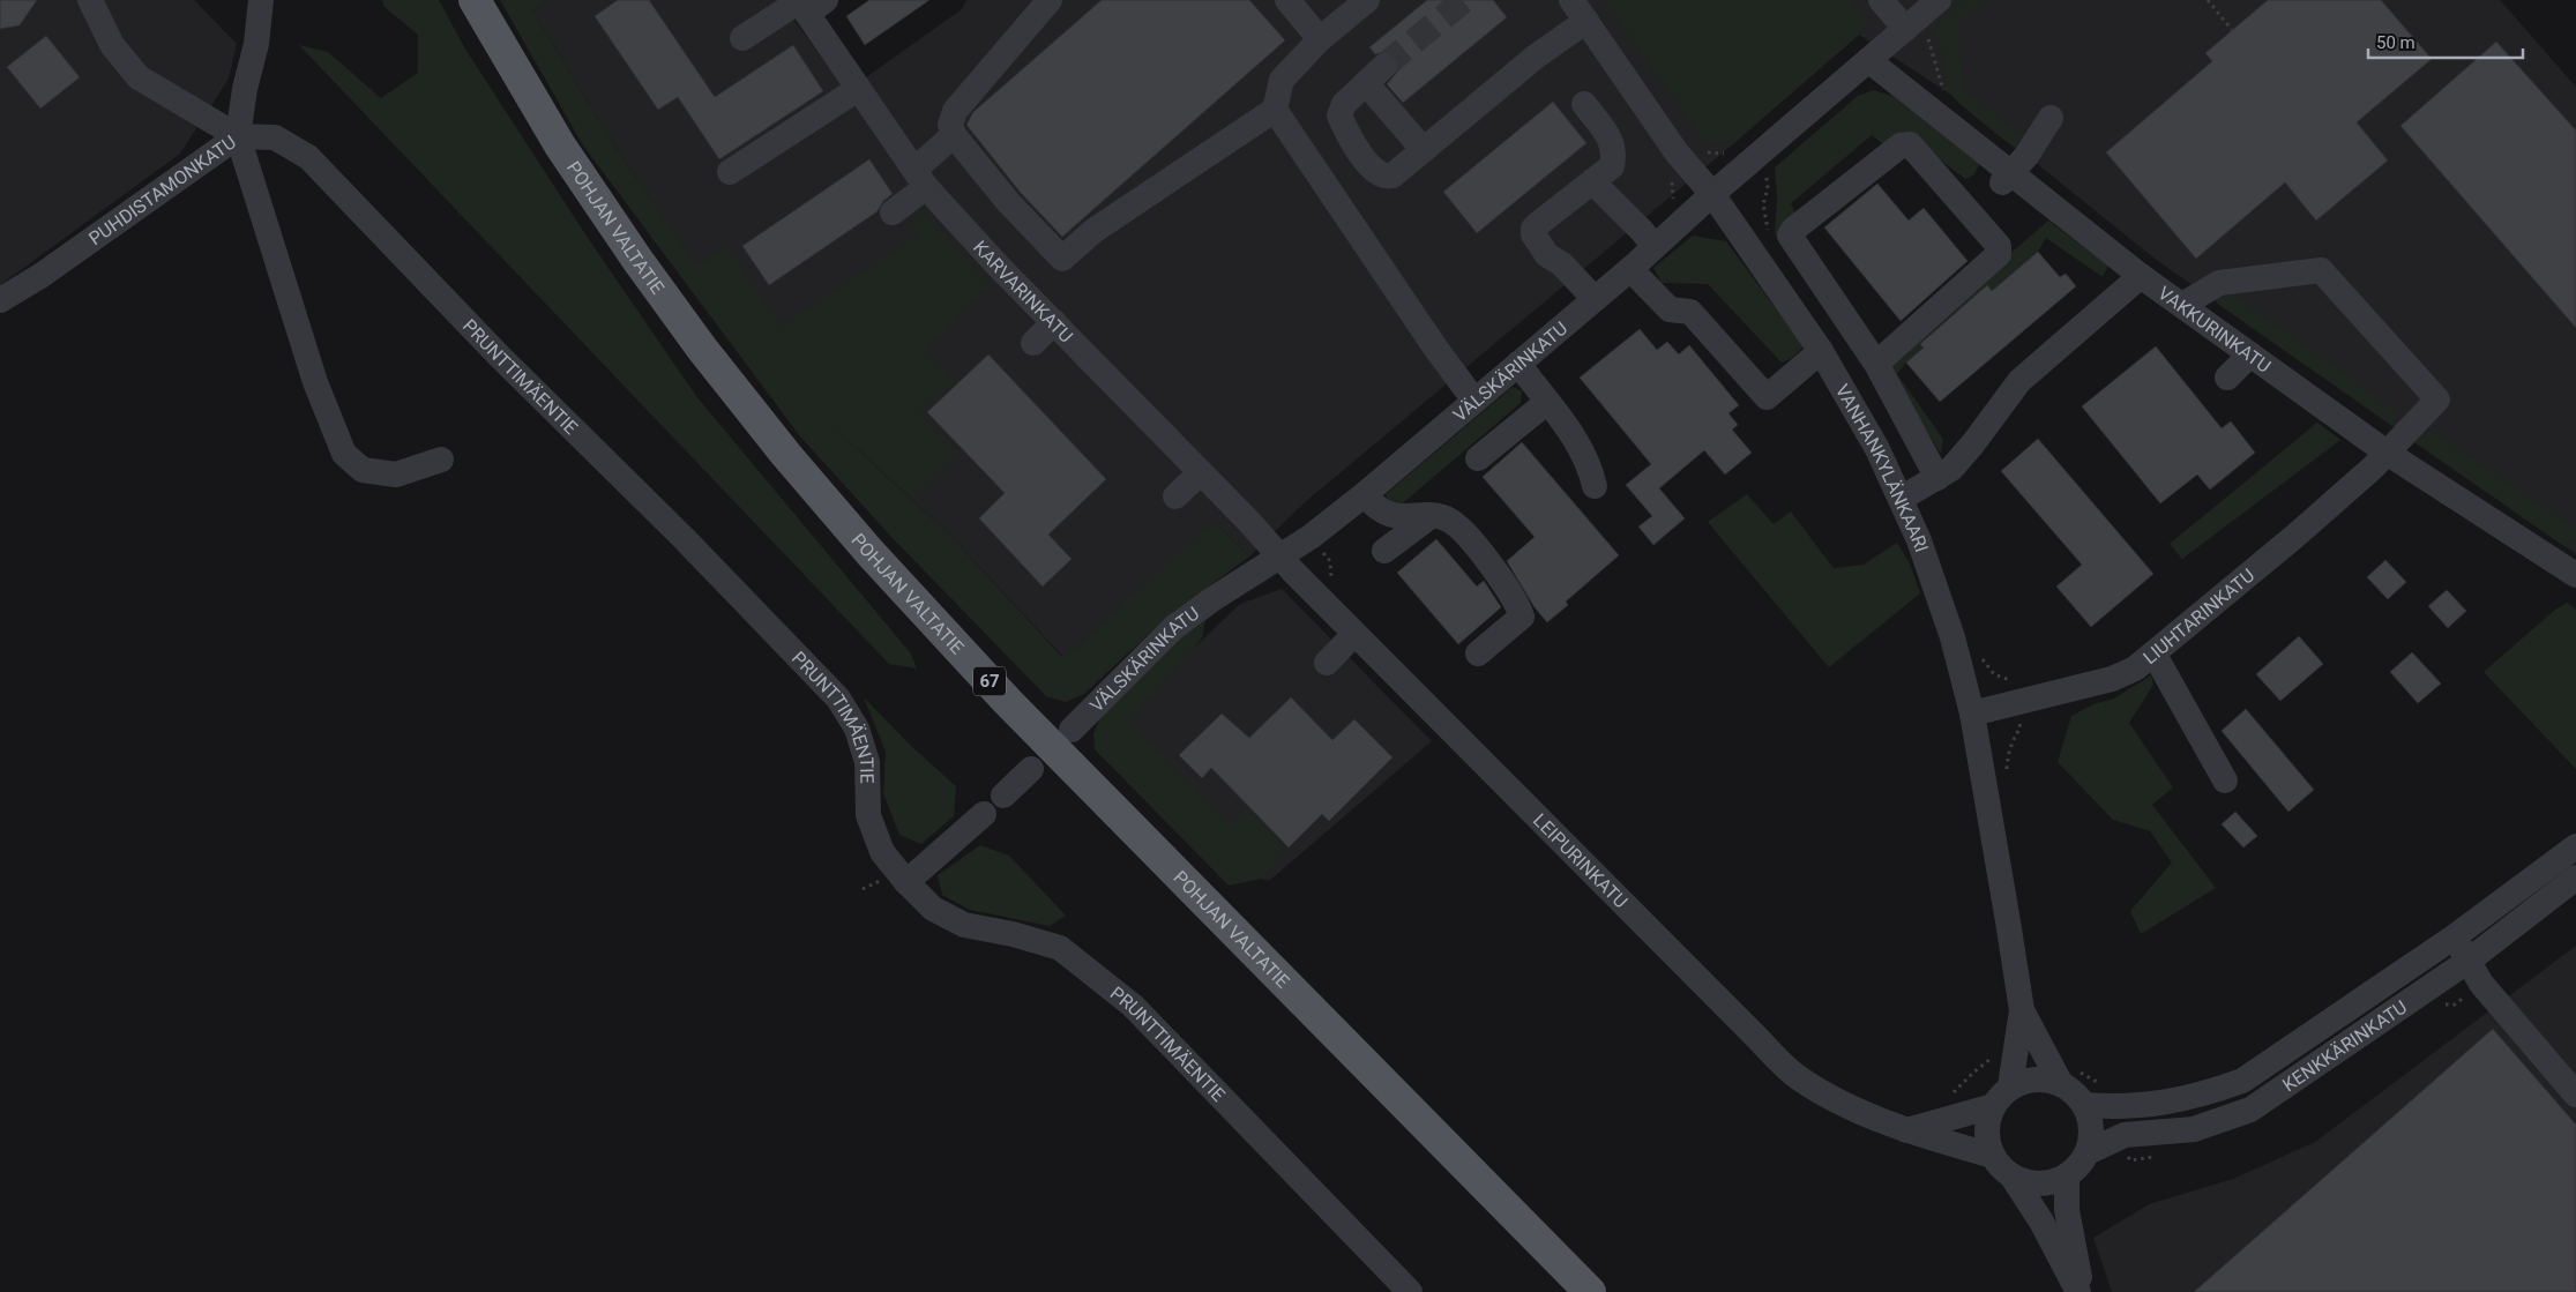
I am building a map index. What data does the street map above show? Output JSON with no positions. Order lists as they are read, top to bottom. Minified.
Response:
{"streets":{"main road":["POHJAN VALTATIE","67"],"street":["PUHDISTAMONKATU","KARVARINKATU","VAKKURINKATU","VÄLSKÄRINKATU","PRUNTTIMÄENTIE","VANHANKYLÄNKAARI","LIUHTARINKATU","LEIPURINKATU","KENKKÄRINKATU"]},"crossings":[["PUHDISTAMONKATU","PRUNTTIMÄENTIE"],["KARVARINKATU","VÄLSKÄRINKATU"],["KARVARINKATU","LEIPURINKATU"],["VAKKURINKATU","VÄLSKÄRINKATU"],["VAKKURINKATU","LIUHTARINKATU"],["VÄLSKÄRINKATU","VANHANKYLÄNKAARI"],["VÄLSKÄRINKATU","LEIPURINKATU"],["VANHANKYLÄNKAARI","LIUHTARINKATU"],["VANHANKYLÄNKAARI","LEIPURINKATU"],["VANHANKYLÄNKAARI","KENKKÄRINKATU"],["LEIPURINKATU","KENKKÄRINKATU"]],"scale_bar":"50 m"}
